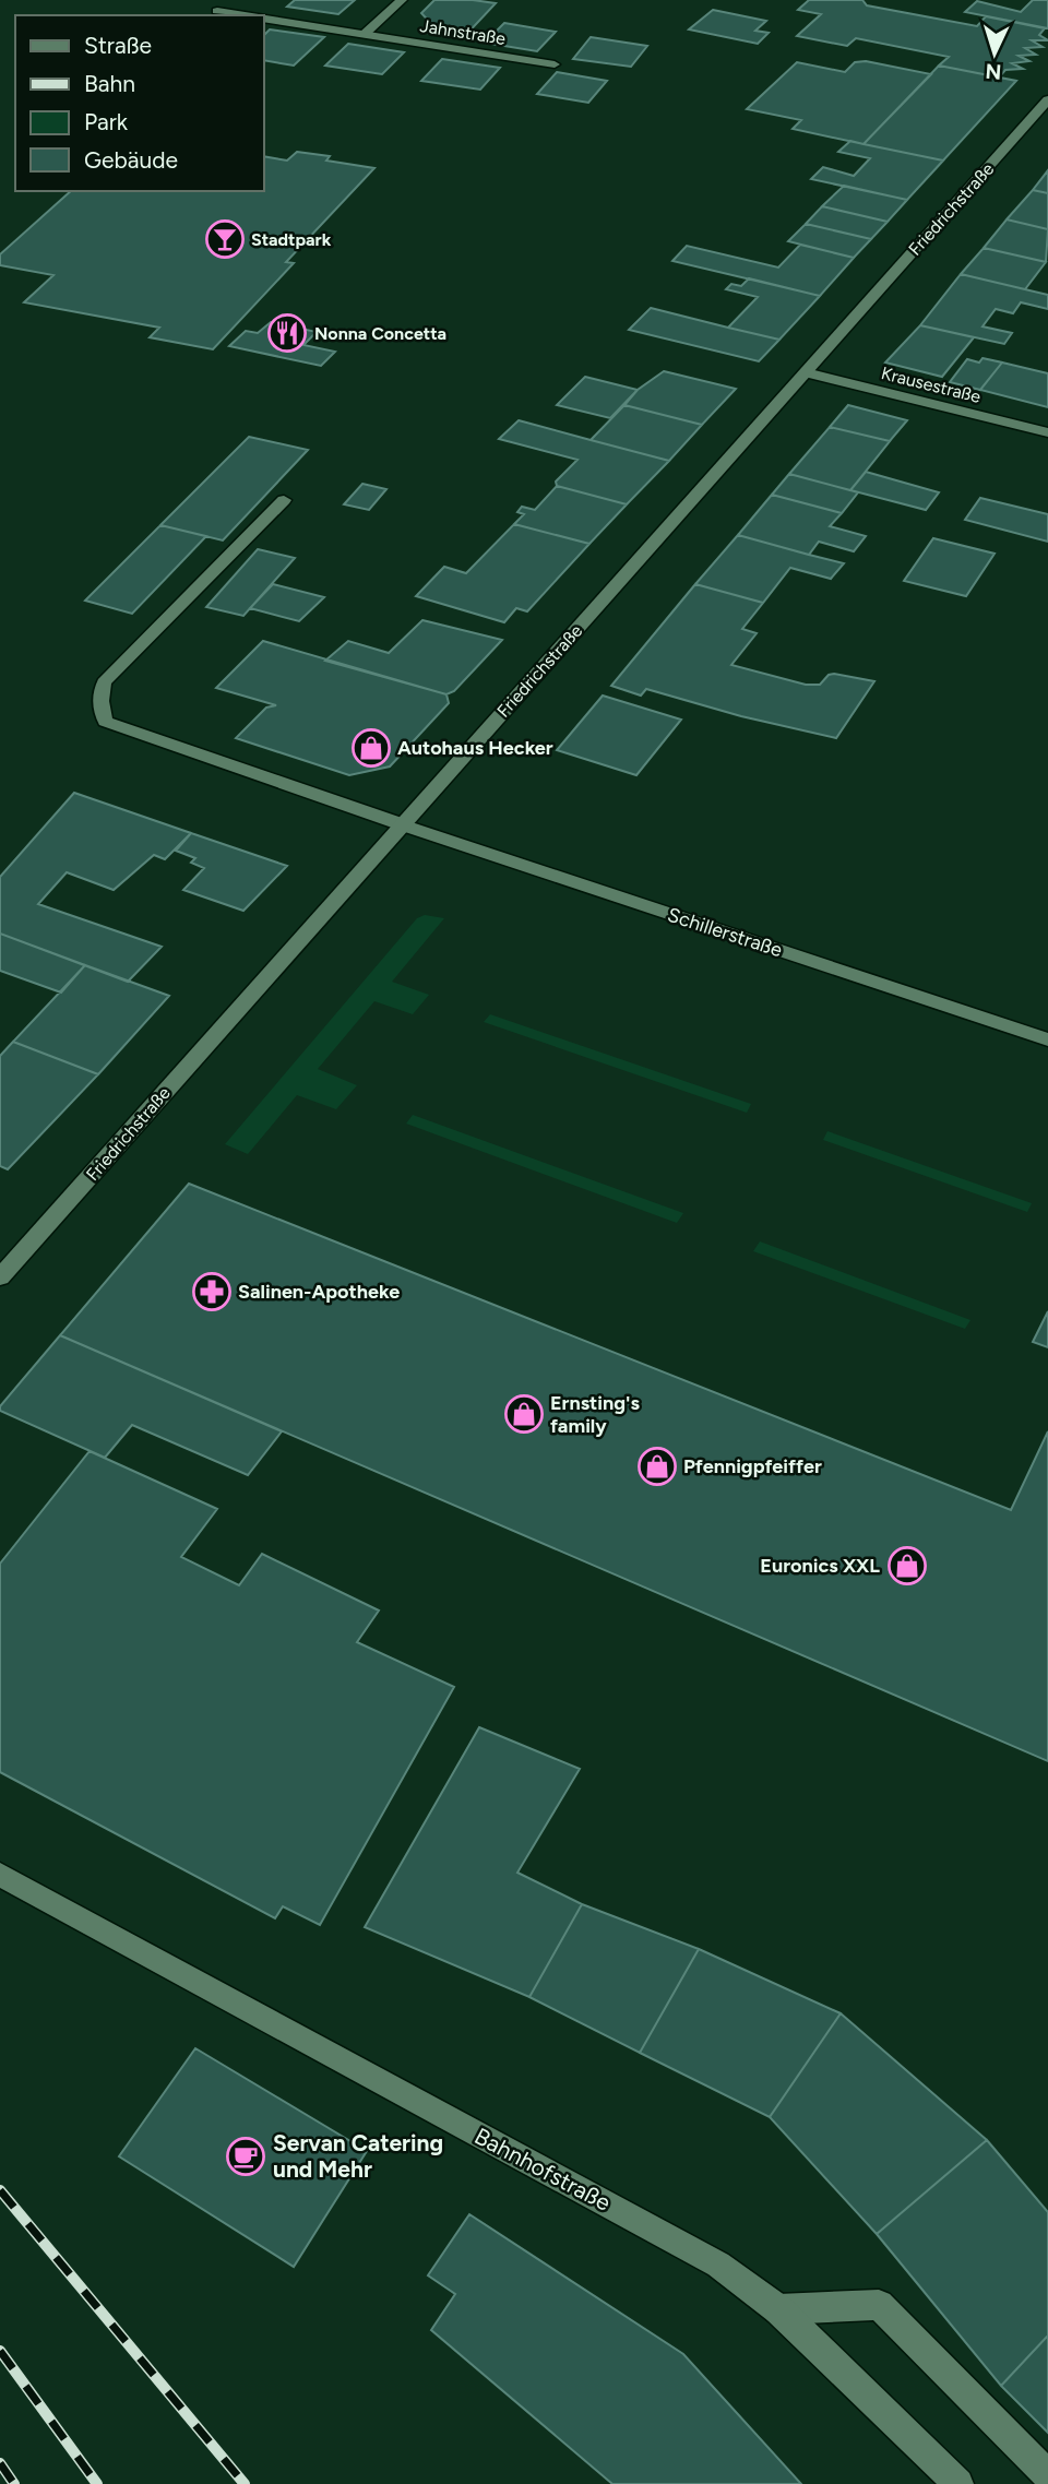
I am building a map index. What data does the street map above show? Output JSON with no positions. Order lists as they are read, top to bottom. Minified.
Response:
{"streets":{"street":["Jahnstraße","Friedrichstraße","Krausestraße","Schillerstraße","Bahnhofstraße"]},"crossings":[["Friedrichstraße","Krausestraße"],["Friedrichstraße","Schillerstraße"]],"places":{"bar":["Stadtpark"],"restaurant":["Nonna Concetta"],"shop":["Autohaus Hecker","Ernsting's family","Pfennigpfeiffer","Euronics XXL"],"pharmacy":["Salinen-Apotheke"],"cafe":["Servan Catering und Mehr"]},"legend":["Straße","Bahn","Park","Gebäude"],"north":"bottom"}
